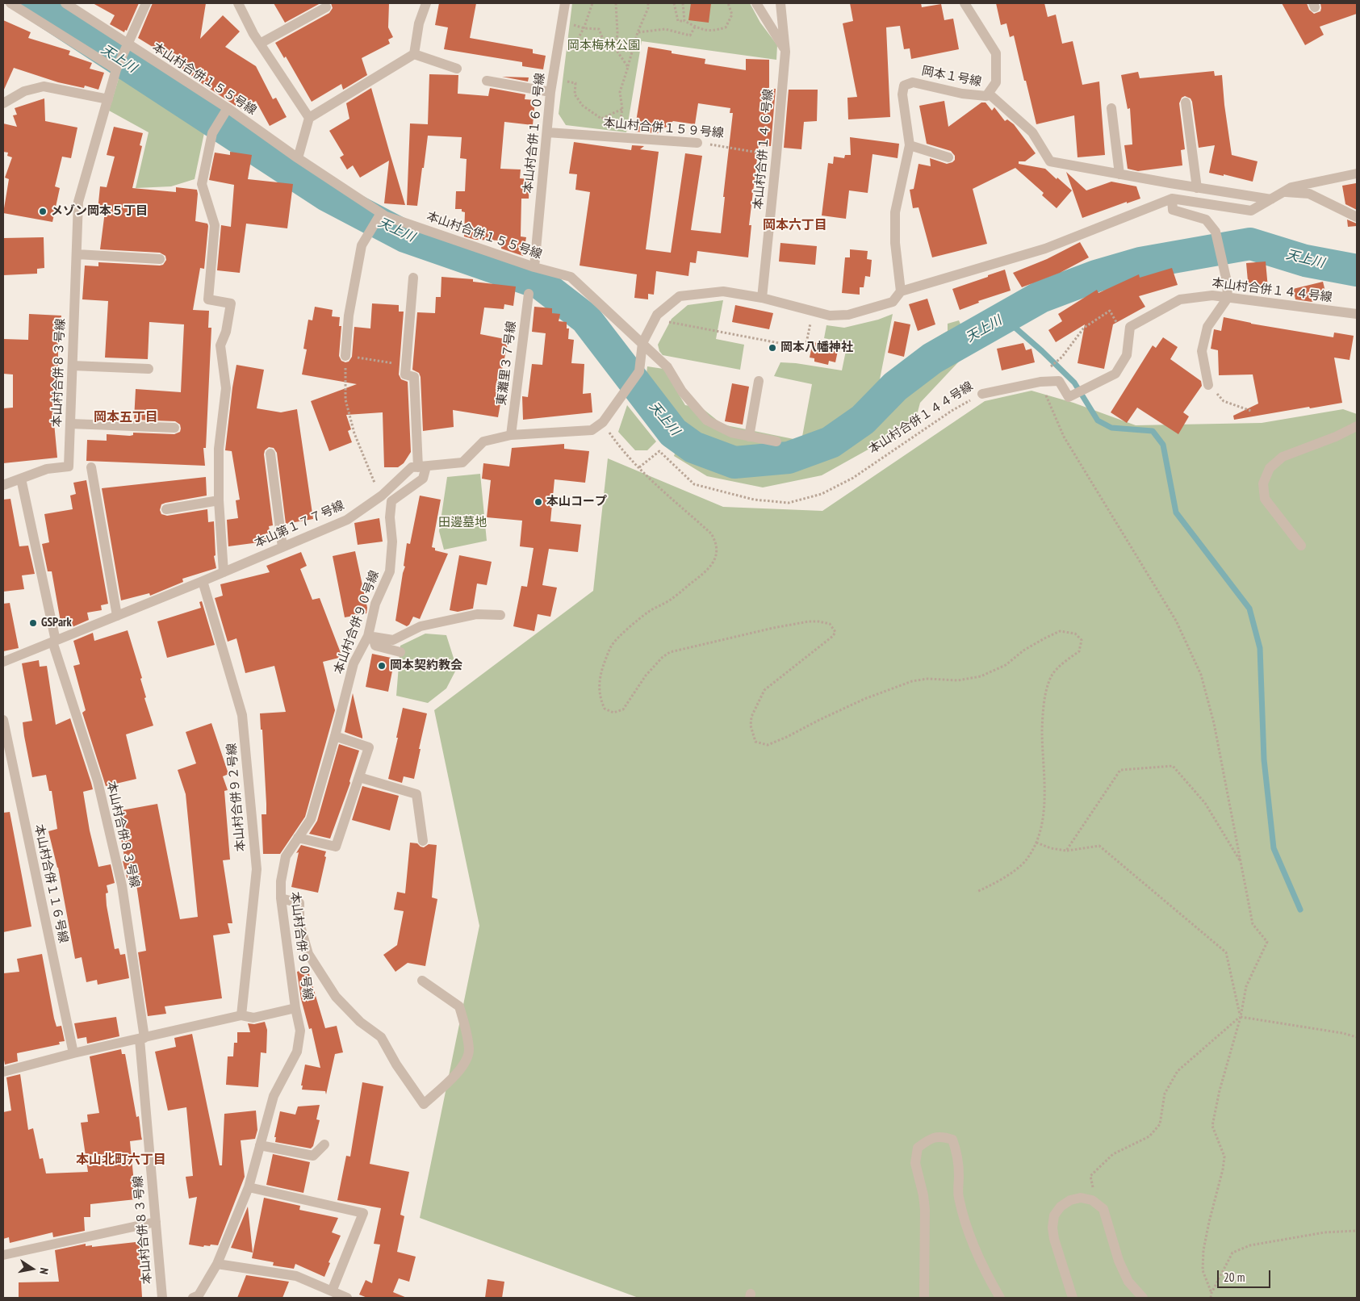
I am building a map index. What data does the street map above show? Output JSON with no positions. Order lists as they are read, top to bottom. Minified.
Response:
{"streets":{"street":["岡本１号線","本山村合併１５５号線","本山村合併１５９号線","本山村合併１６０号線","本山村合併１４６号線","本山村合併１４４号線","東灘里３７号線","本山村合併８３号線","本山第１７７号線","本山村合併９０号線","本山村合併９２号線","本山村合併１１６号線"]},"crossings":[["本山村合併１５５号線","本山村合併１６０号線"],["本山村合併１５５号線","本山村合併８３号線"],["本山村合併１５５号線","本山第１７７号線"],["本山村合併１５９号線","本山村合併１６０号線"],["本山村合併１５９号線","本山村合併１４６号線"],["東灘里３７号線","本山第１７７号線"],["本山村合併８３号線","本山第１７７号線"],["本山第１７７号線","本山村合併９０号線"],["本山第１７７号線","本山村合併９２号線"]],"districts":["岡本六丁目","岡本五丁目","本山北町六丁目"],"water":["天上川"],"parks":["岡本梅林公園","田邊墓地"],"places":["メゾン岡本５丁目","岡本八幡神社","本山コープ","GSPark","岡本契約教会"],"scale_bar":"20 m","north":"right"}
